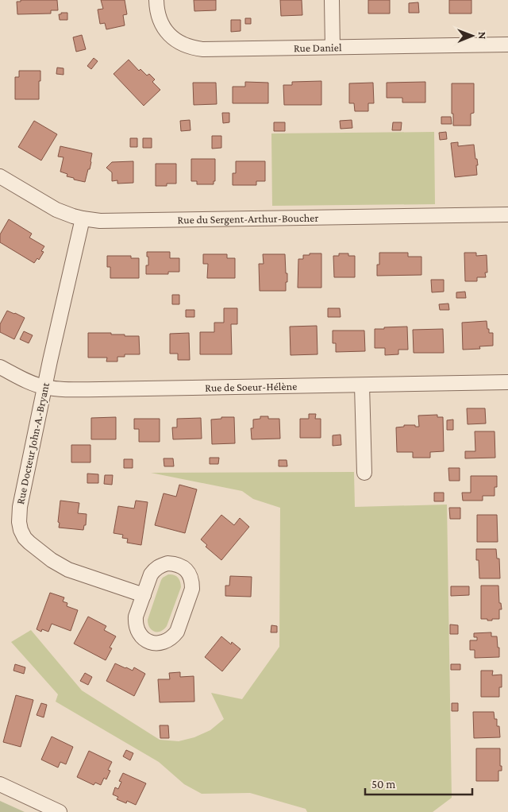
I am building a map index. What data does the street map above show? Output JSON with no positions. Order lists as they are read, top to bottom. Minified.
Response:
{"streets":{"street":["Rue Daniel","Rue du Sergent-Arthur-Boucher","Rue de Soeur-Hélène","Rue Docteur John-A.-Bryant"]},"crossings":[["Rue du Sergent-Arthur-Boucher","Rue Docteur John-A.-Bryant"],["Rue de Soeur-Hélène","Rue Docteur John-A.-Bryant"]],"scale_bar":"50 m","north":"right"}
